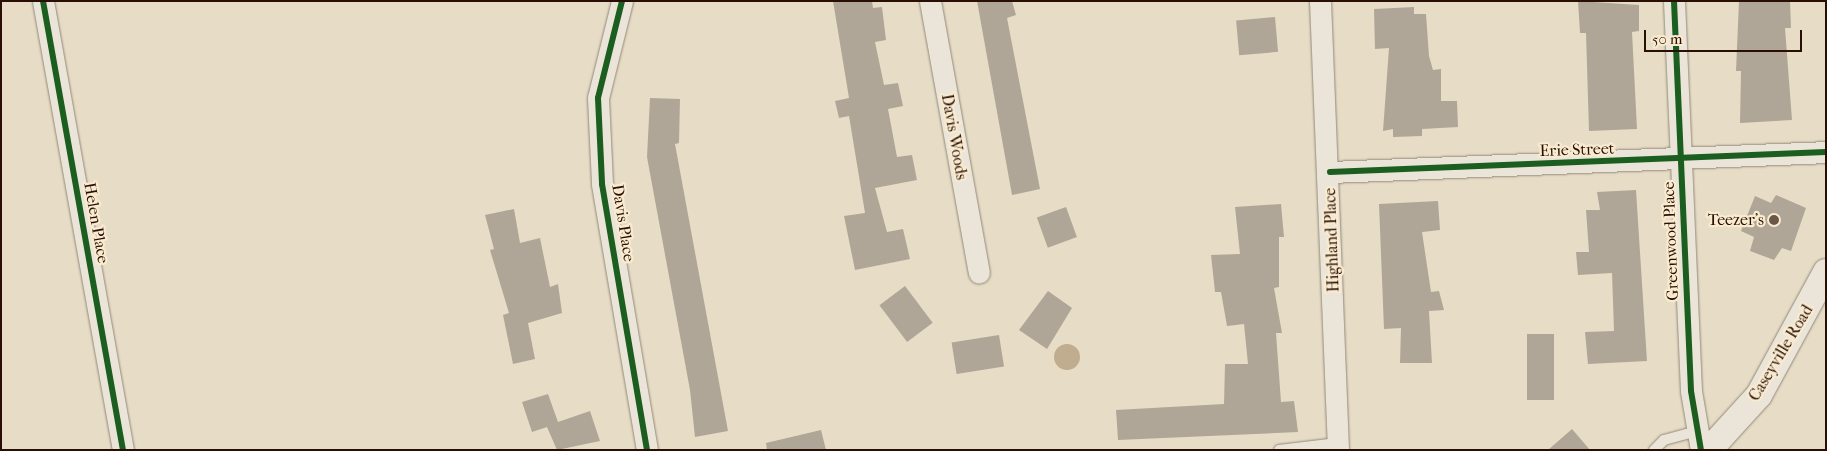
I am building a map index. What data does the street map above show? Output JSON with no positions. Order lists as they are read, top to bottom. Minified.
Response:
{"streets":{"street":["Davis Woods","Erie Street","Helen Place","Davis Place","Highland Place","Greenwood Place","Caseyville Road"]},"crossings":[["Erie Street","Highland Place"],["Erie Street","Greenwood Place"],["Greenwood Place","Caseyville Road"]],"places":["Teezer's"],"scale_bar":"50 m"}
